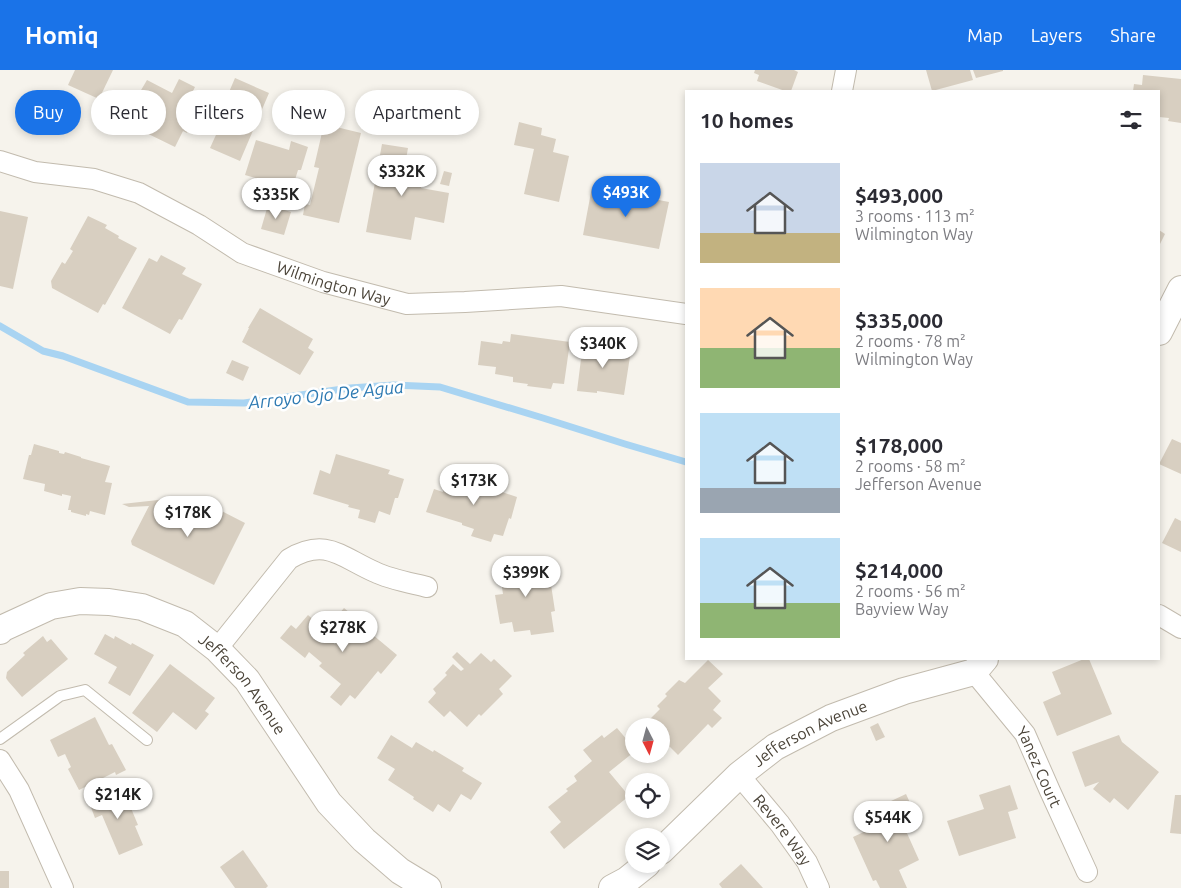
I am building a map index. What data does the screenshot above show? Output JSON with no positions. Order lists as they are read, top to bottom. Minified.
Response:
{"streets":{"street":["Wilmington Way","Jefferson Avenue","Yanez Court","Revere Way"]},"crossings":[["Jefferson Avenue","Yanez Court"],["Jefferson Avenue","Revere Way"]],"water":["Arroyo Ojo De Agua"],"north":"bottom","page":{"header":"Homiq","nav":["Map","Layers","Share"],"chip":["Buy","Rent","Filters","New","Apartment"],"heading":"10 homes","list":[{"name":"$493,000","note":"3 rooms · 113 m² · Wilmington Way"},{"name":"$335,000","note":"2 rooms · 78 m² · Wilmington Way"},{"name":"$178,000","note":"2 rooms · 58 m² · Jefferson Avenue"},{"name":"$214,000","note":"2 rooms · 56 m² · Bayview Way"}],"price":["$332K","$493K","$335K","$340K","$173K","$178K","$399K","$278K","$214K","$544K"]}}
